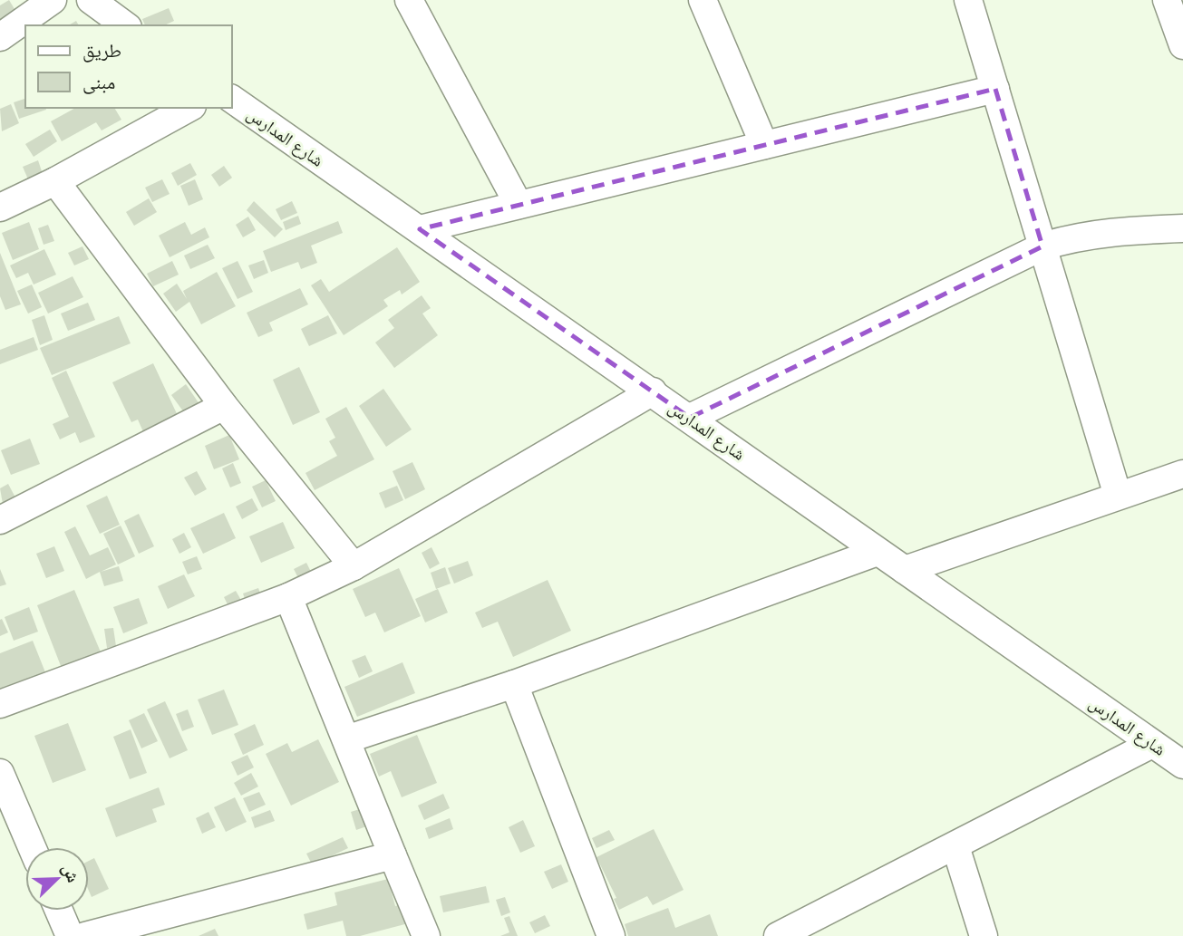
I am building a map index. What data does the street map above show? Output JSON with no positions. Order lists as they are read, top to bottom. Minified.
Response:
{"streets":{"street":["شارع المدارس"]},"legend":["طريق","مبنى"],"north":"top right"}
